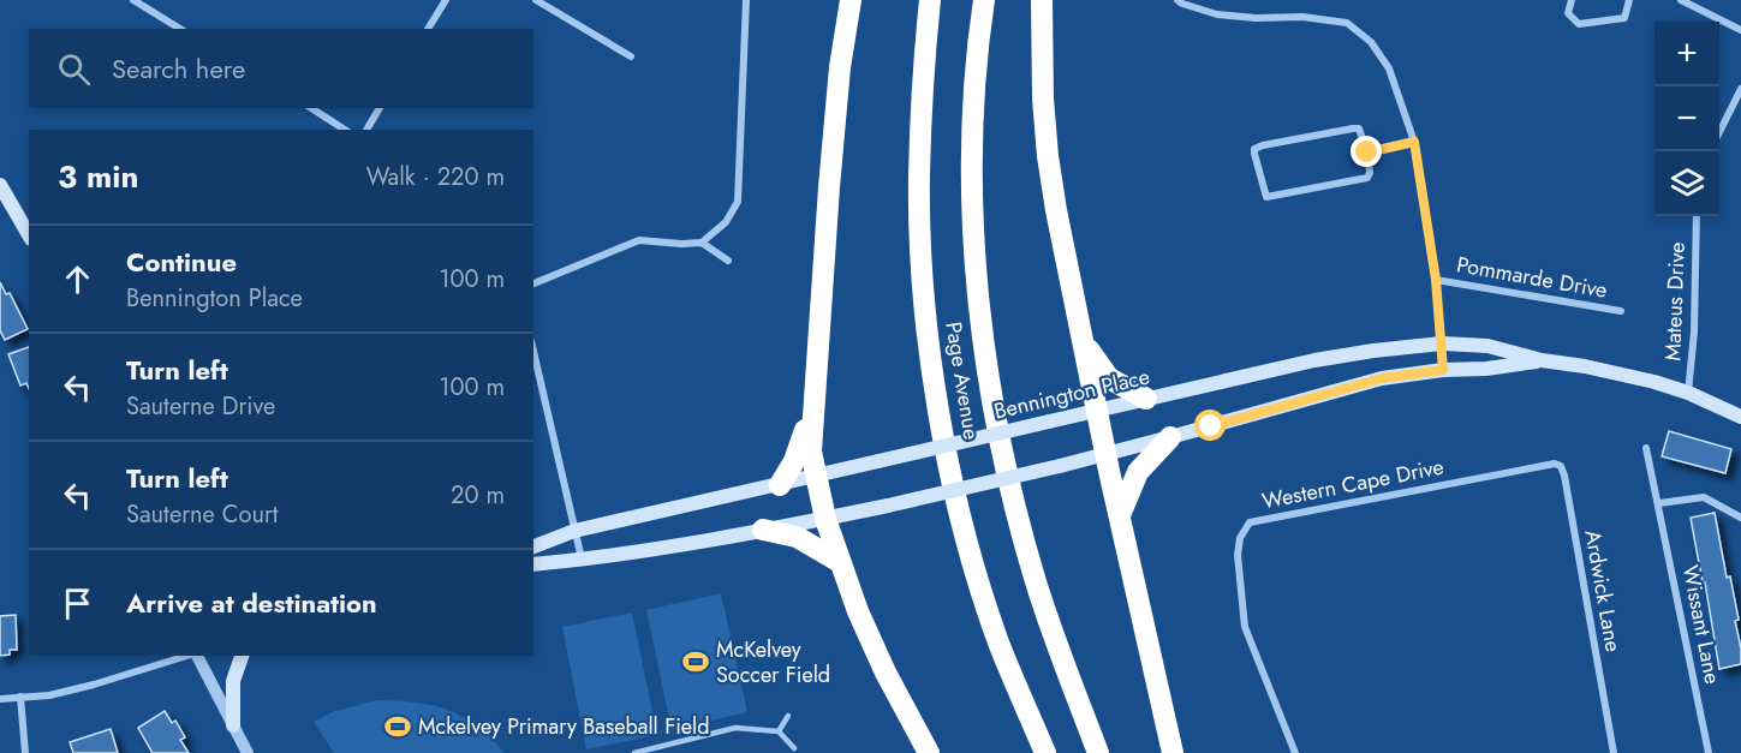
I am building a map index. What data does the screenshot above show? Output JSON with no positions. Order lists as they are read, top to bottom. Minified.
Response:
{"streets":{"highway":["Page Avenue"],"main road":["Bennington Place"],"street":["Pommarde Drive","Mateus Drive","Western Cape Drive","Ardwick Lane","Wissant Lane"]},"crossings":[["Mateus Drive","Bennington Place"],["Western Cape Drive","Ardwick Lane"]],"places":{"sports":["McKelvey Soccer Field","Mckelvey Primary Baseball Field"]},"page":{"map_buttons":["+","−"],"search":"Search here","heading":["3 min","Walk · 220 m"],"list":[["Continue","Bennington Place","100 m"],["Turn left","Sauterne Drive","100 m"],["Turn left","Sauterne Court","20 m"],"Arrive at destination"]}}
